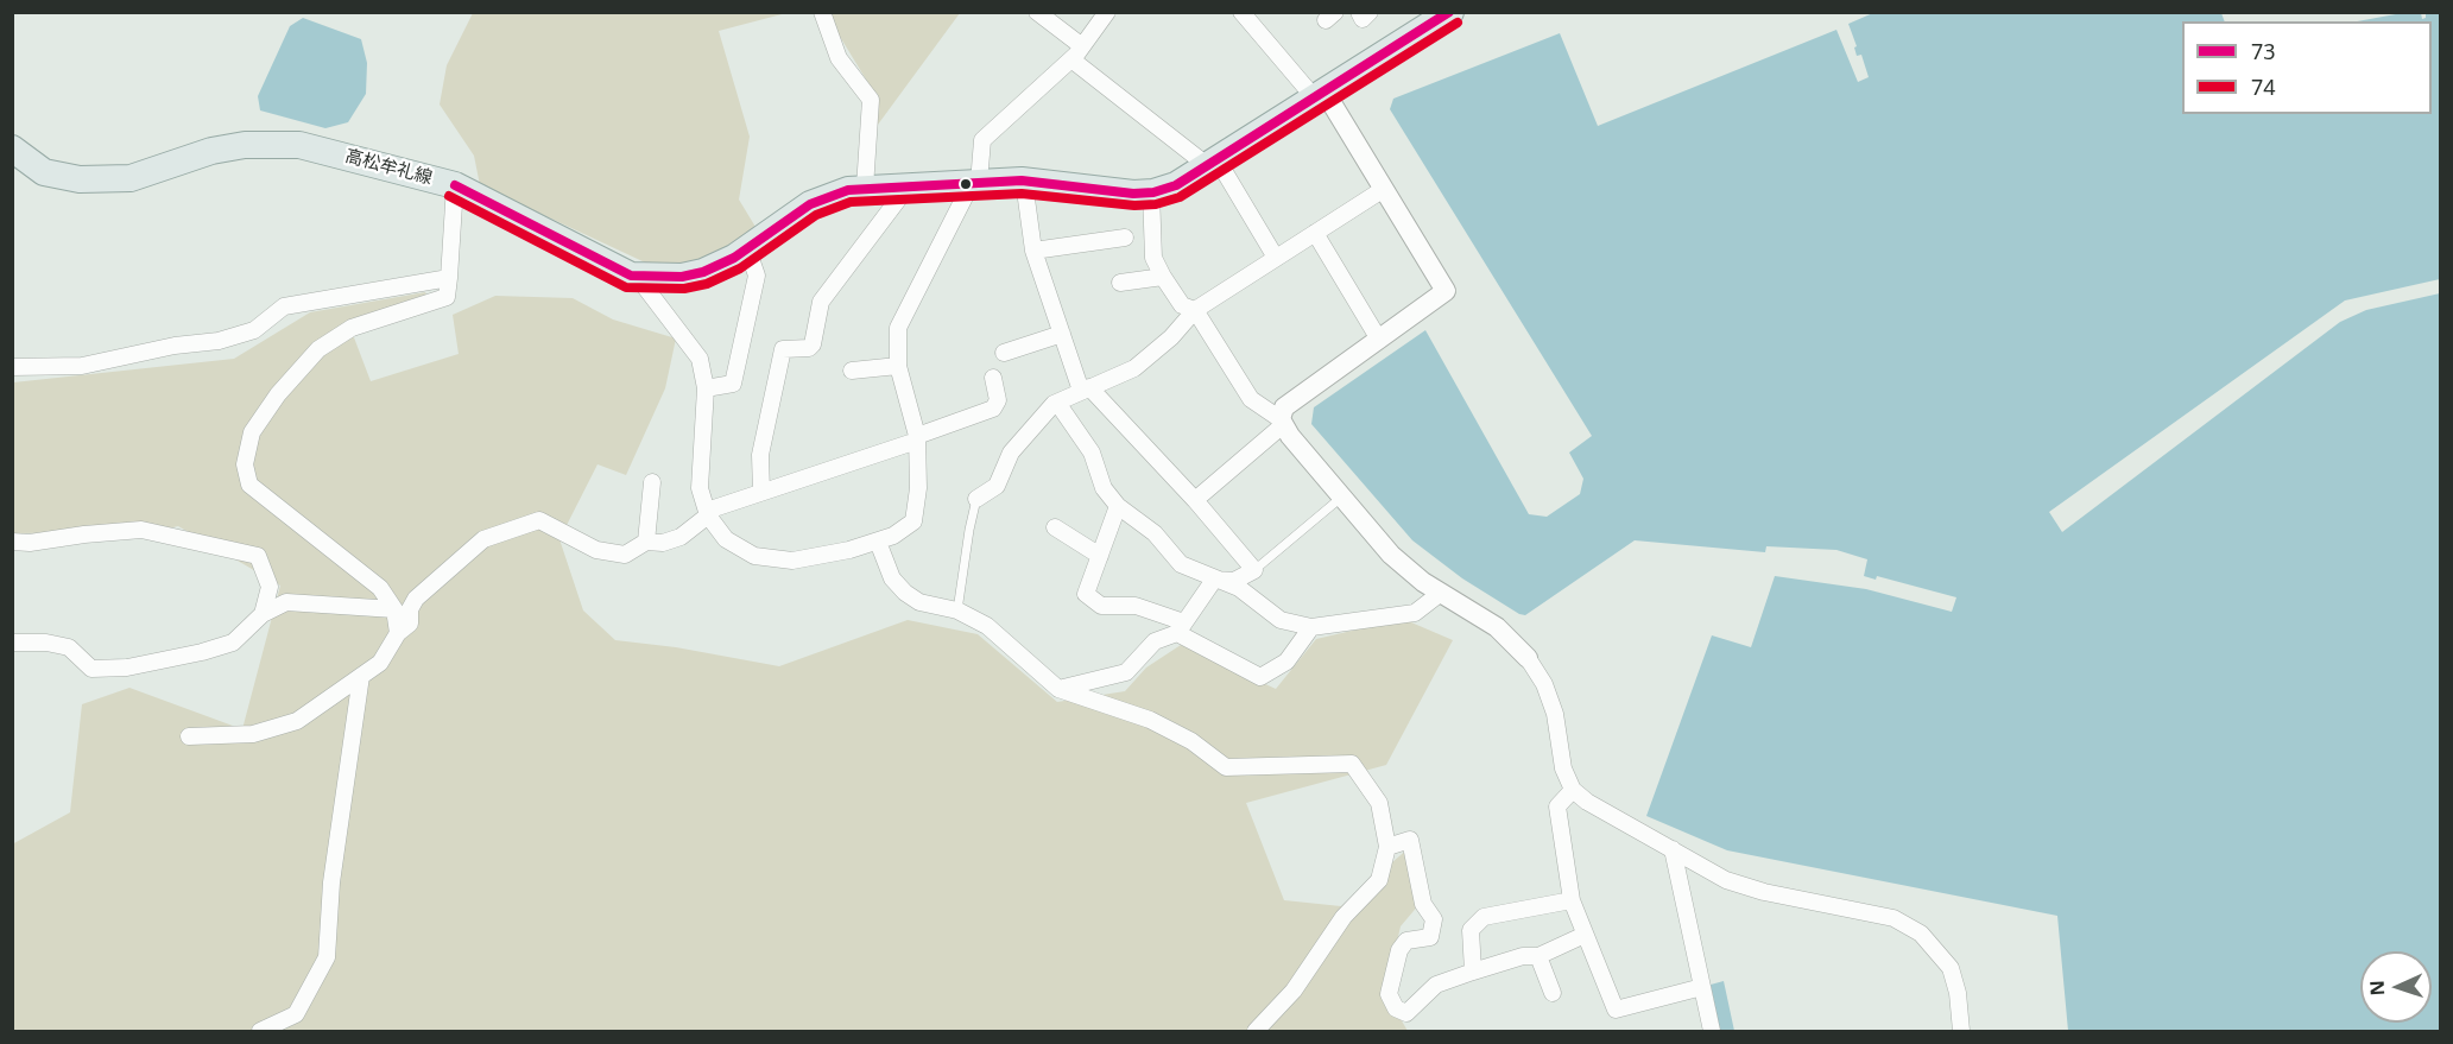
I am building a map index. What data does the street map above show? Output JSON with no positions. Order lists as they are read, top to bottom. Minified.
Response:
{"streets":{"main road":["高松牟礼線"]},"lines":["transit line 73","transit line 74"],"legend":["73","74"],"north":"left"}
